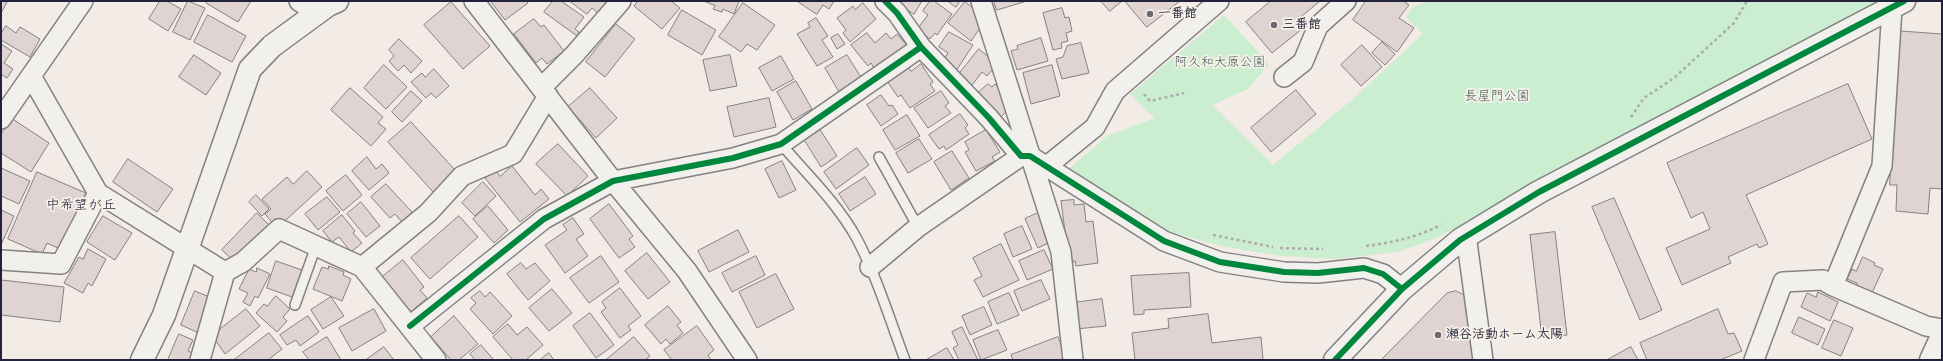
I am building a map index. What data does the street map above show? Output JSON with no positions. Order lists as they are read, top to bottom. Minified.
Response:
{"districts":["中希望が丘"],"parks":["阿久和大原公園","長屋門公園"],"places":["一番館","三番館","瀬谷活動ホーム太陽"]}
